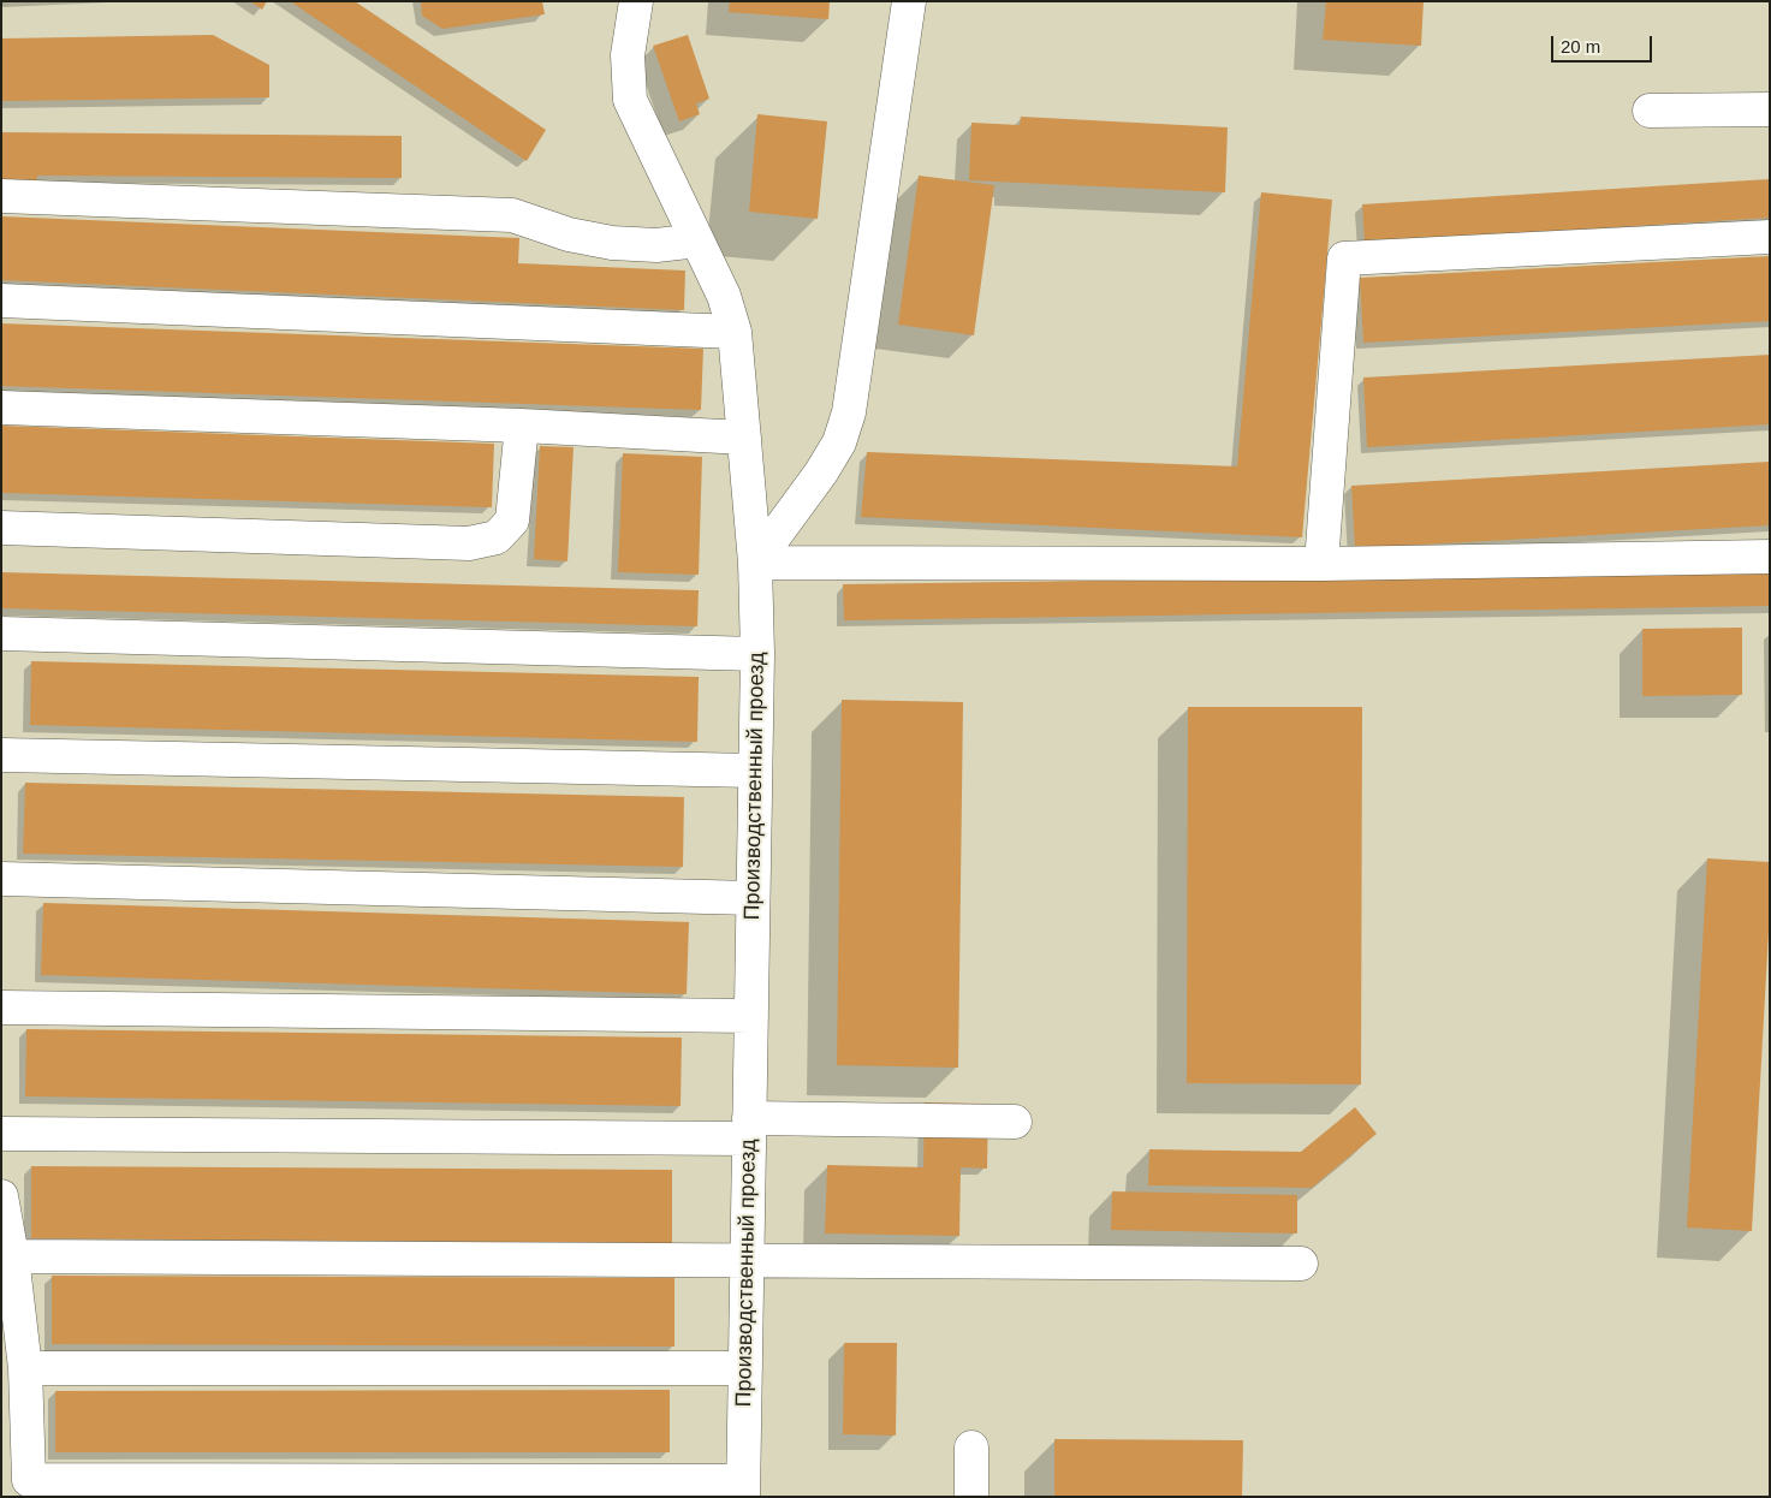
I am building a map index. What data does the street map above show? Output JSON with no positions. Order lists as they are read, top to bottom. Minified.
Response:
{"streets":{"street":["Производственный проезд"]},"scale_bar":"20 m"}
